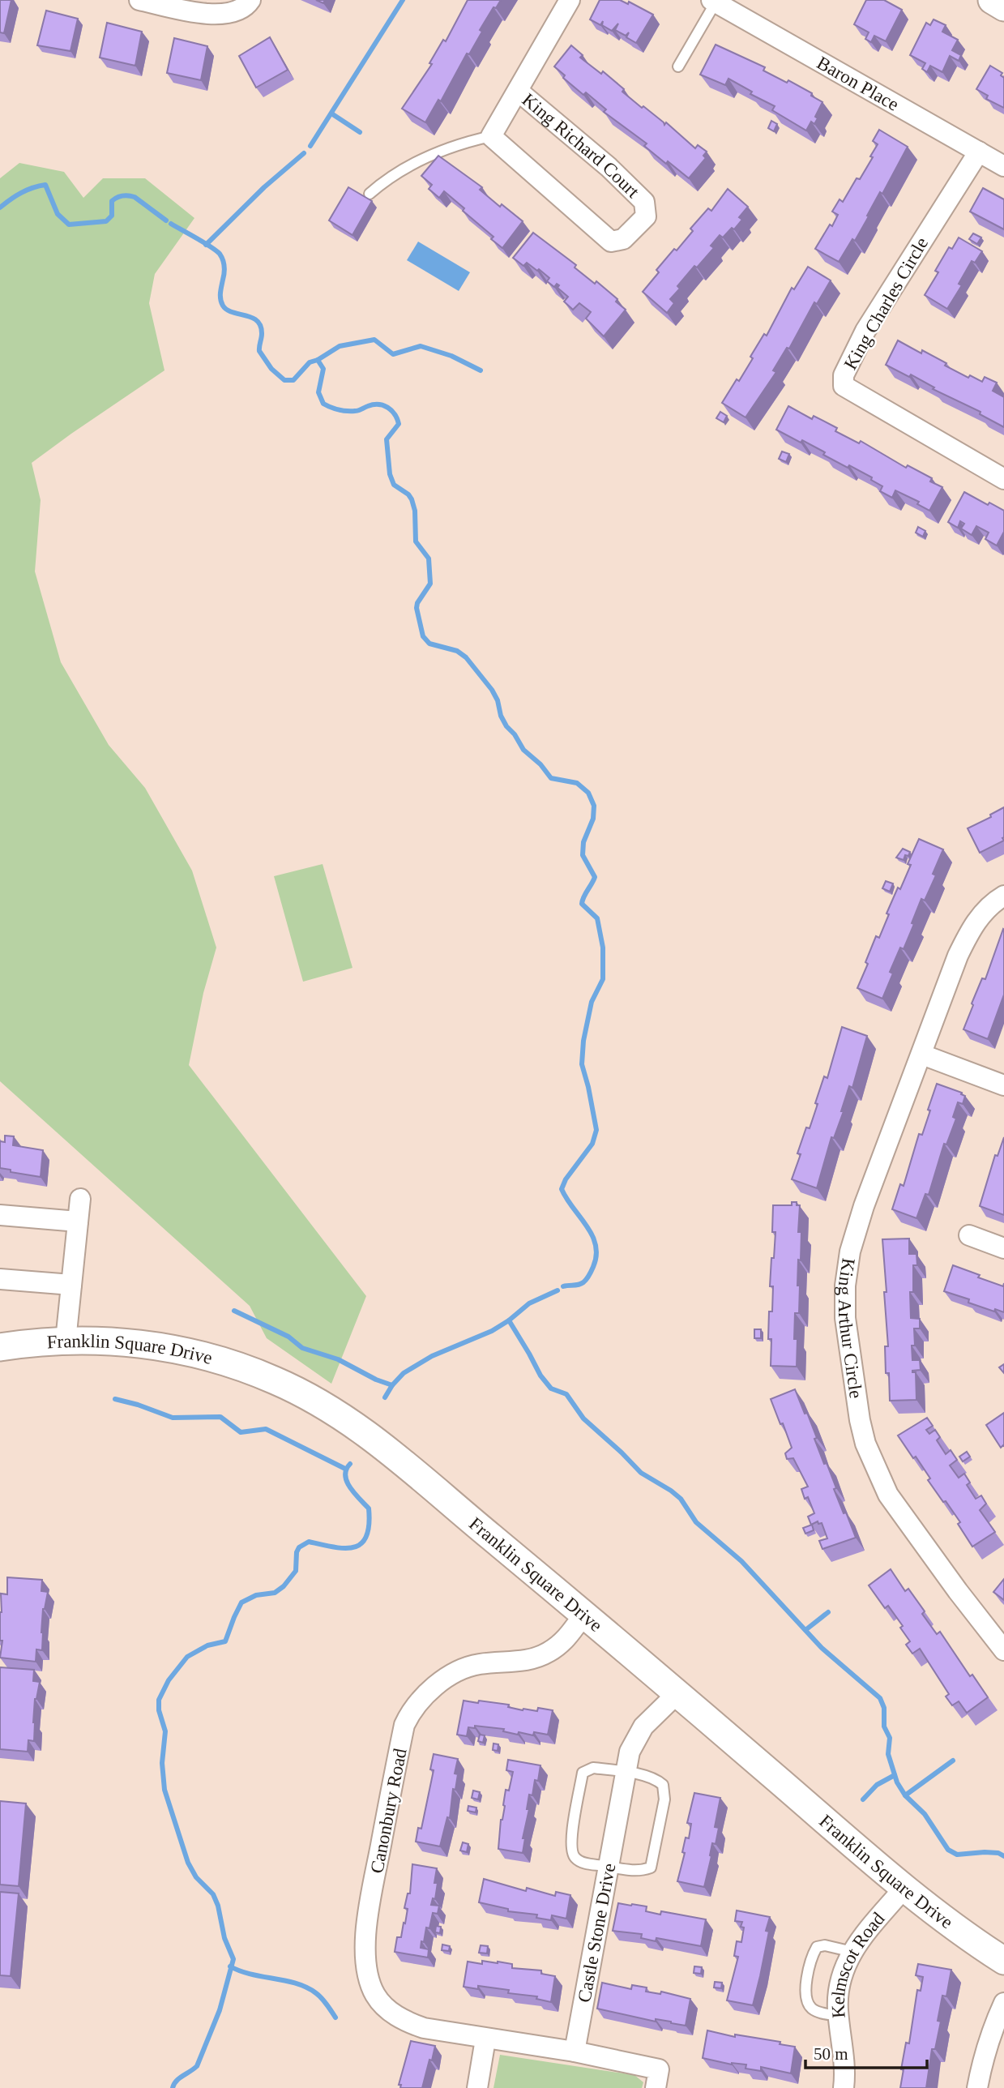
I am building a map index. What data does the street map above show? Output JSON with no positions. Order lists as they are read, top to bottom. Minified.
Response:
{"streets":{"street":["Baron Place","King Richard Court","King Charles Circle","King Arthur Circle","Franklin Square Drive","Canonbury Road","Castle Stone Drive","Kelmscot Road"]},"crossings":[["Baron Place","King Charles Circle"],["Franklin Square Drive","Canonbury Road"],["Franklin Square Drive","Castle Stone Drive"],["Franklin Square Drive","Kelmscot Road"]],"scale_bar":"50 m"}
